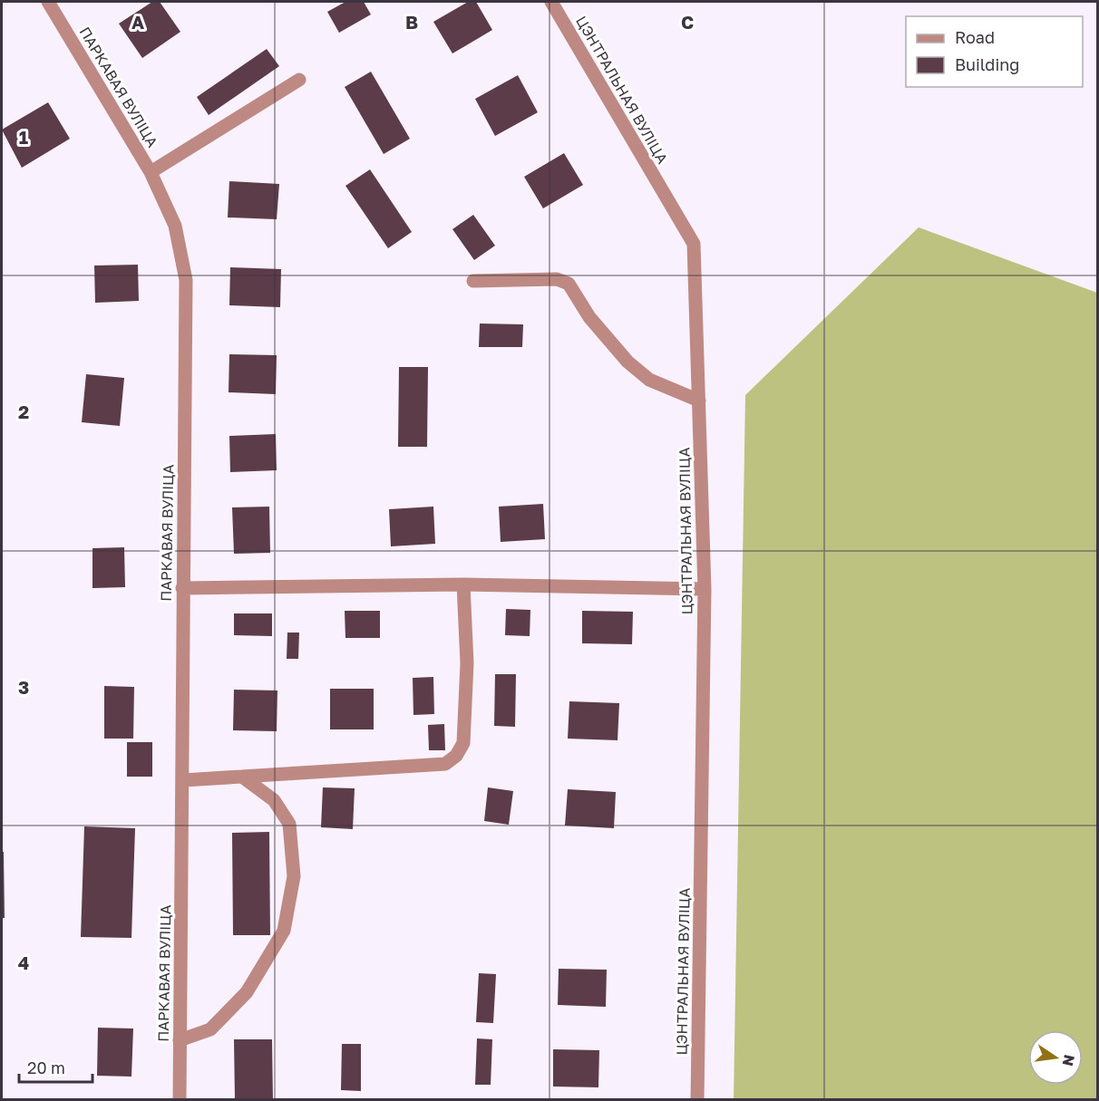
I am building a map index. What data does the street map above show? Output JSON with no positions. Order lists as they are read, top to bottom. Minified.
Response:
{"streets":{"street":["ПАРКАВАЯ ВУЛІЦА","ЦЭНТРАЛЬНАЯ ВУЛІЦА"]},"legend":["Road","Building"],"scale_bar":"20 m","north":"right","grid":{"columns":["A","B","C"],"rows":["1","2","3","4"]}}
